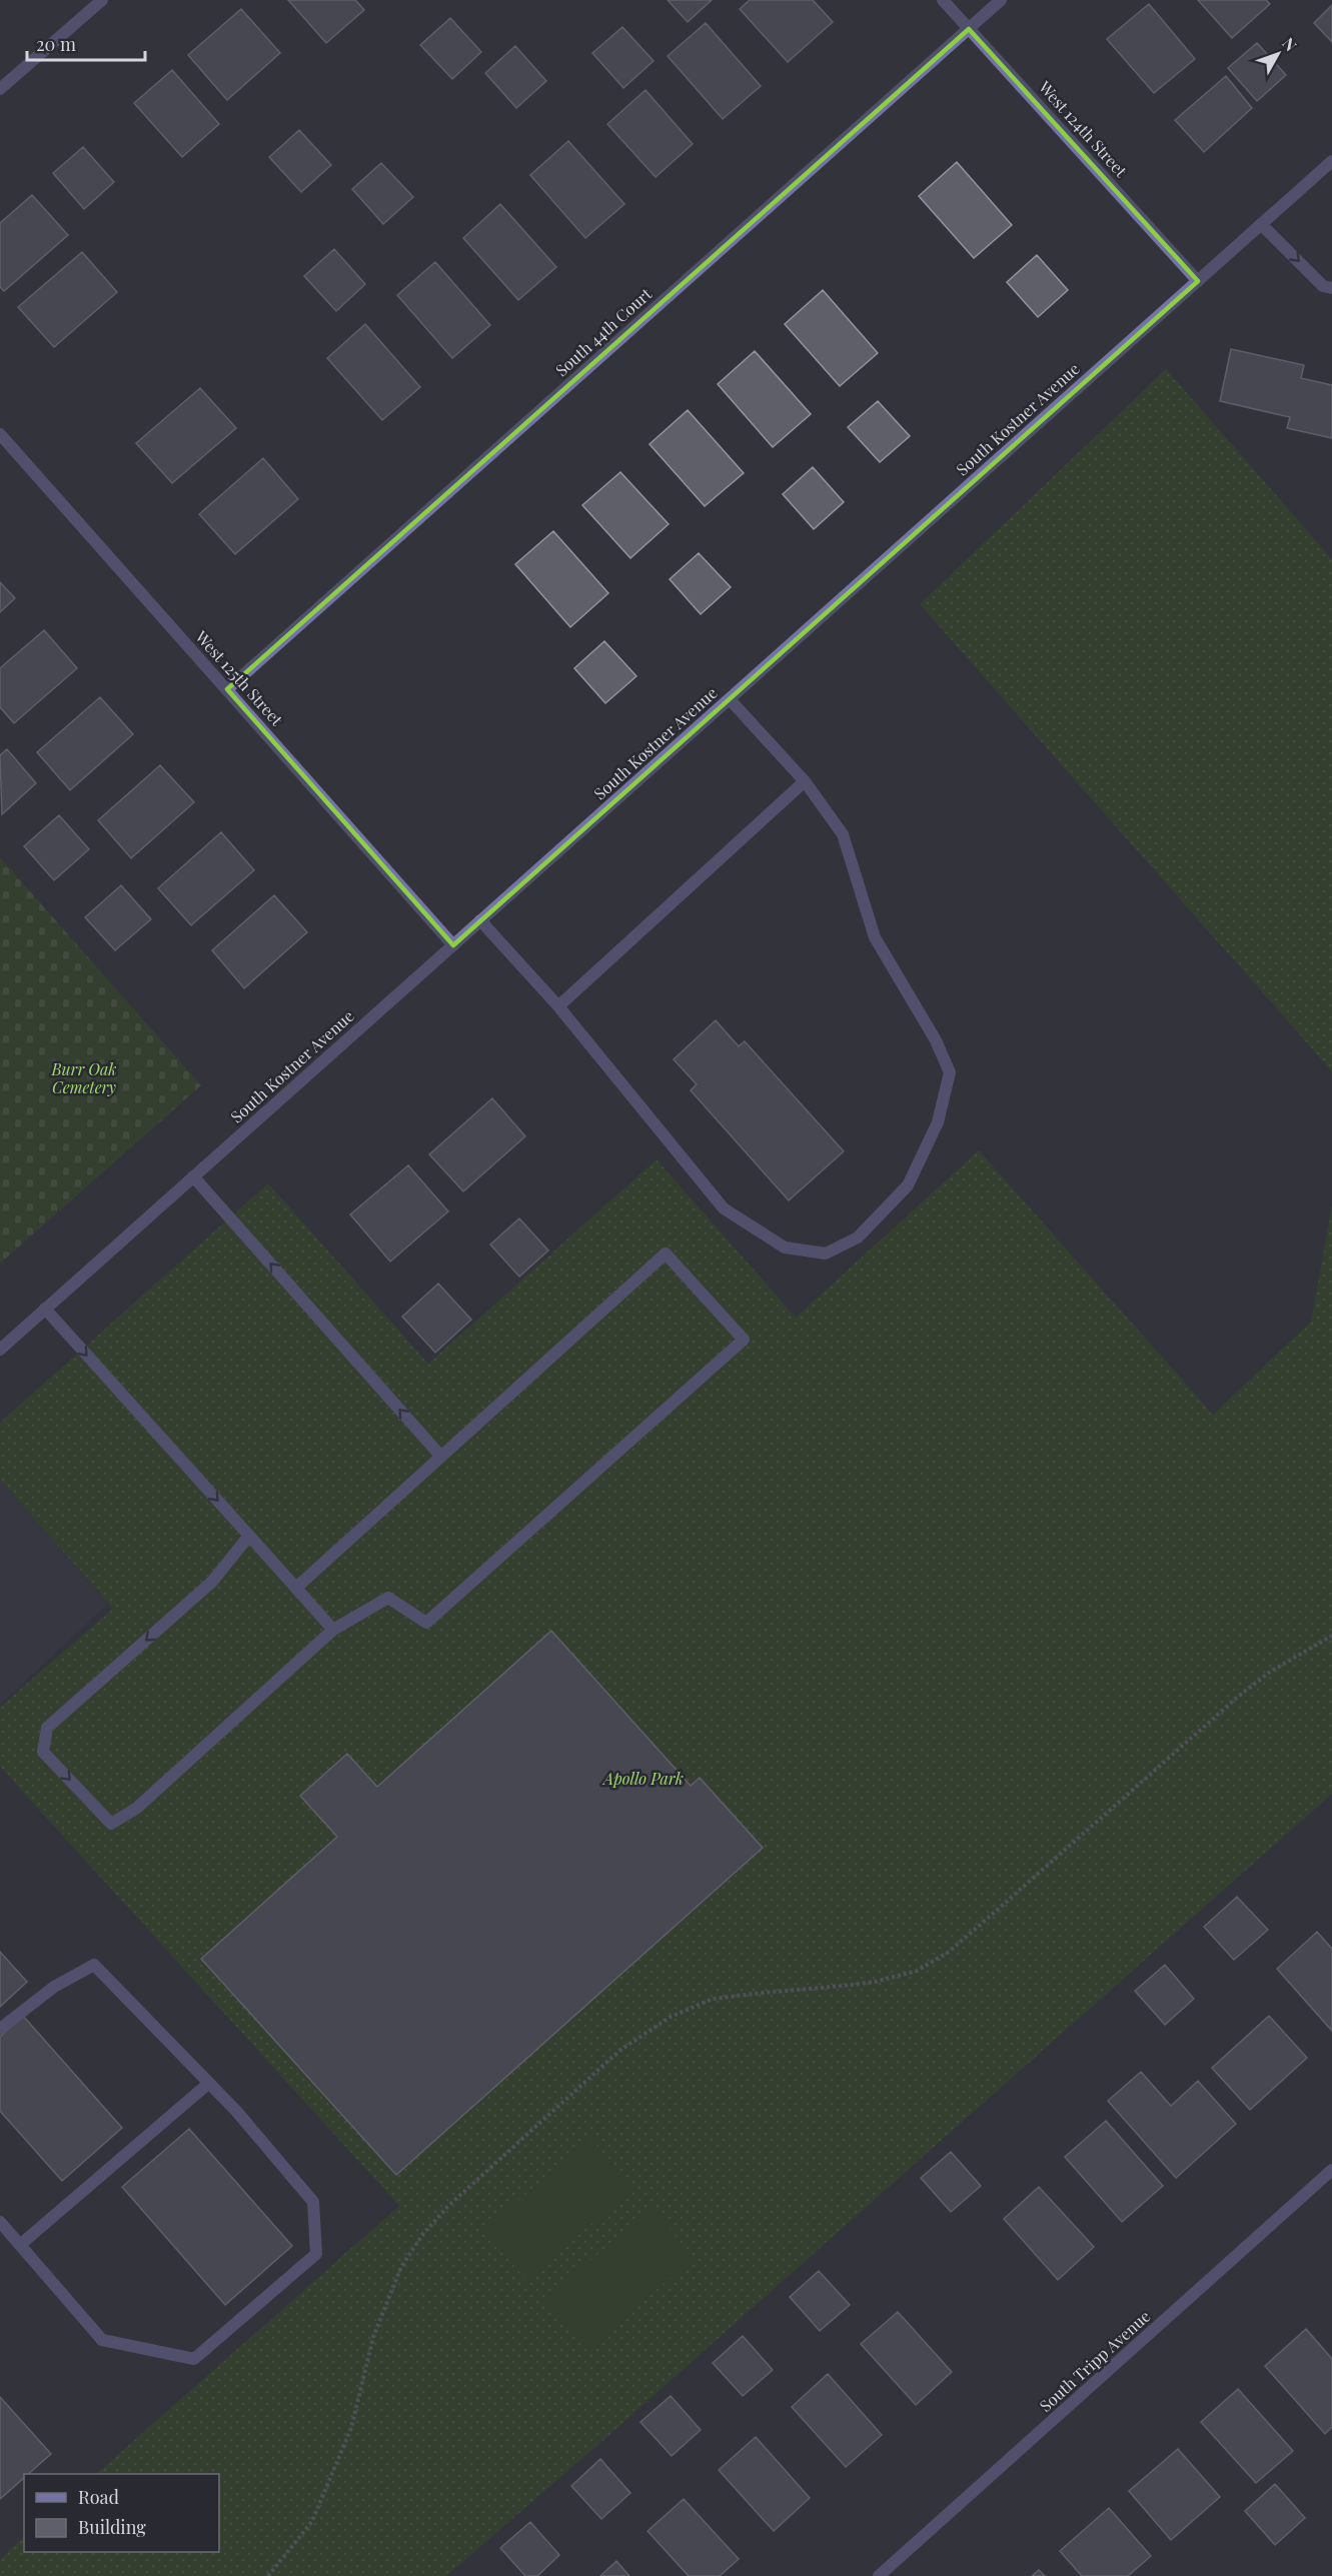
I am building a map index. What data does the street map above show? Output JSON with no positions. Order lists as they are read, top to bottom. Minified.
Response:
{"streets":{"street":["West 124th Street","South 44th Court","South Kostner Avenue","West 125th Street","South Tripp Avenue"]},"crossings":[["West 124th Street","South 44th Court"],["West 124th Street","South Kostner Avenue"],["South 44th Court","West 125th Street"],["South Kostner Avenue","West 125th Street"]],"parks":["Burr Oak Cemetery","Apollo Park"],"legend":["Road","Building"],"scale_bar":"20 m","north":"top right"}
